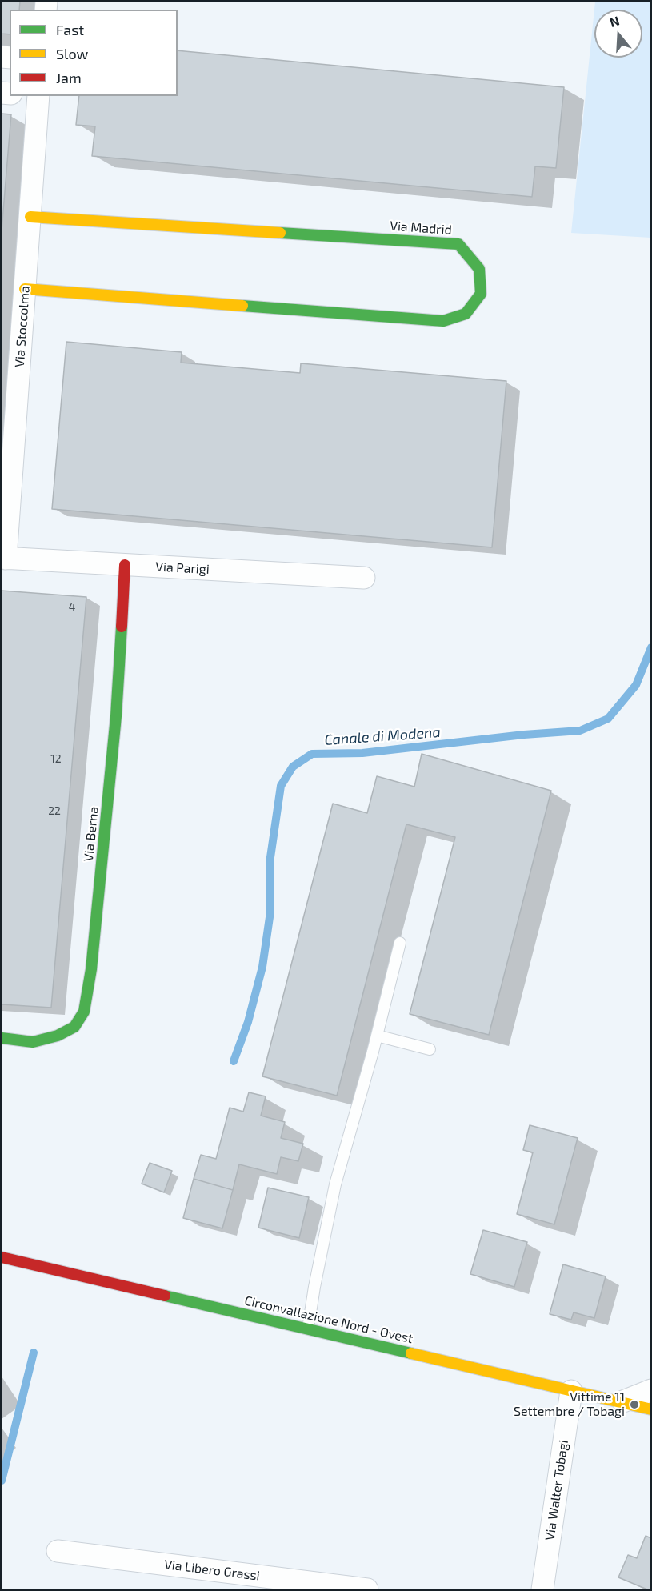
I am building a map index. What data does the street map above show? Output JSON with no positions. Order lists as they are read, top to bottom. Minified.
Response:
{"streets":{"street":["Via Madrid","Via Stoccolma","Via Parigi","Via Berna","Circonvallazione Nord - Ovest","Via Walter Tobagi","Via Libero Grassi"]},"crossings":[["Via Madrid","Via Stoccolma"],["Via Stoccolma","Via Parigi"],["Via Parigi","Via Berna"],["Circonvallazione Nord - Ovest","Via Walter Tobagi"]],"water":["Canale di Modena"],"places":["Vittime 11 Settembre / Tobagi"],"house_numbers":["4","12","22"],"legend":["Fast","Slow","Jam"],"north":"top"}
